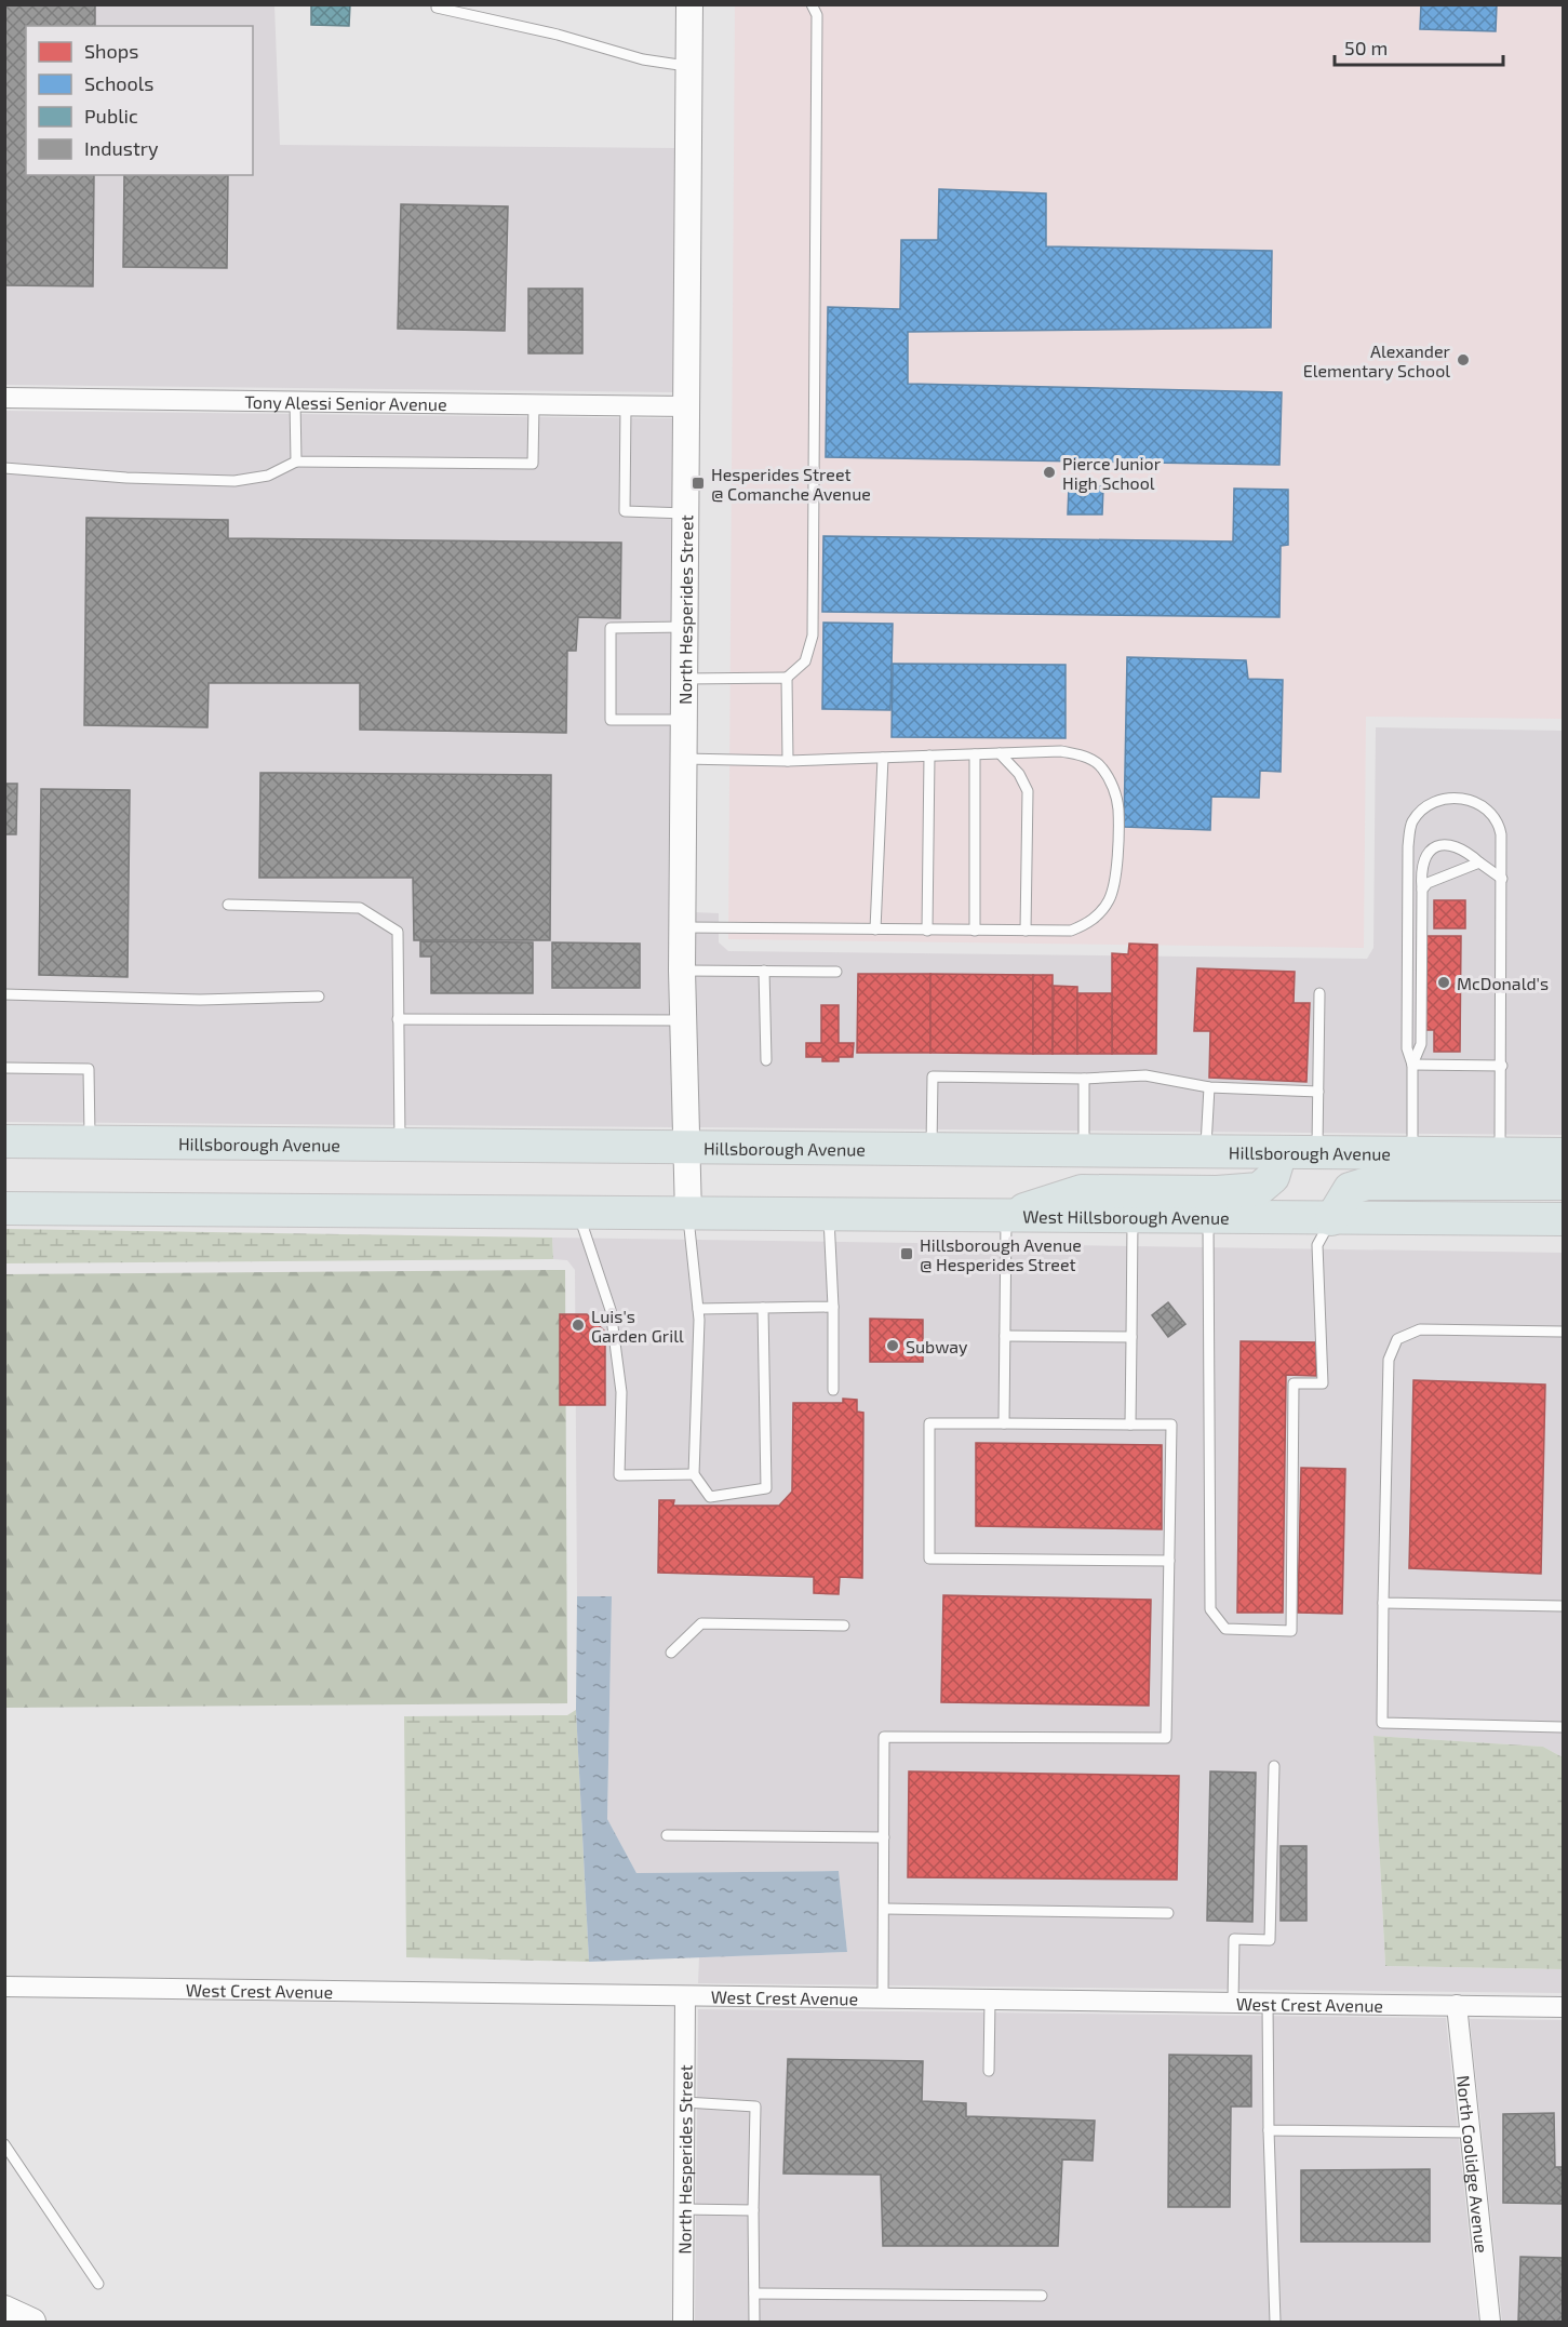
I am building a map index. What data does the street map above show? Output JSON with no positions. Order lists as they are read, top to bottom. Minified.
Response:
{"streets":{"main road":["Hillsborough Avenue","West Hillsborough Avenue"],"street":["Tony Alessi Senior Avenue","North Hesperides Street","West Crest Avenue","North Coolidge Avenue"]},"crossings":[["Tony Alessi Senior Avenue","North Hesperides Street"],["North Hesperides Street","Hillsborough Avenue"],["North Hesperides Street","West Hillsborough Avenue"],["North Hesperides Street","West Crest Avenue"],["West Crest Avenue","North Coolidge Avenue"]],"places":{"other":["Alexander Elementary School","Pierce Junior High School","McDonald's","Luis's Garden Grill","Subway"],"transit":["Hesperides Street @ Comanche Avenue","Hillsborough Avenue @ Hesperides Street"]},"legend":["Shops","Schools","Public","Industry"],"scale_bar":"50 m"}
